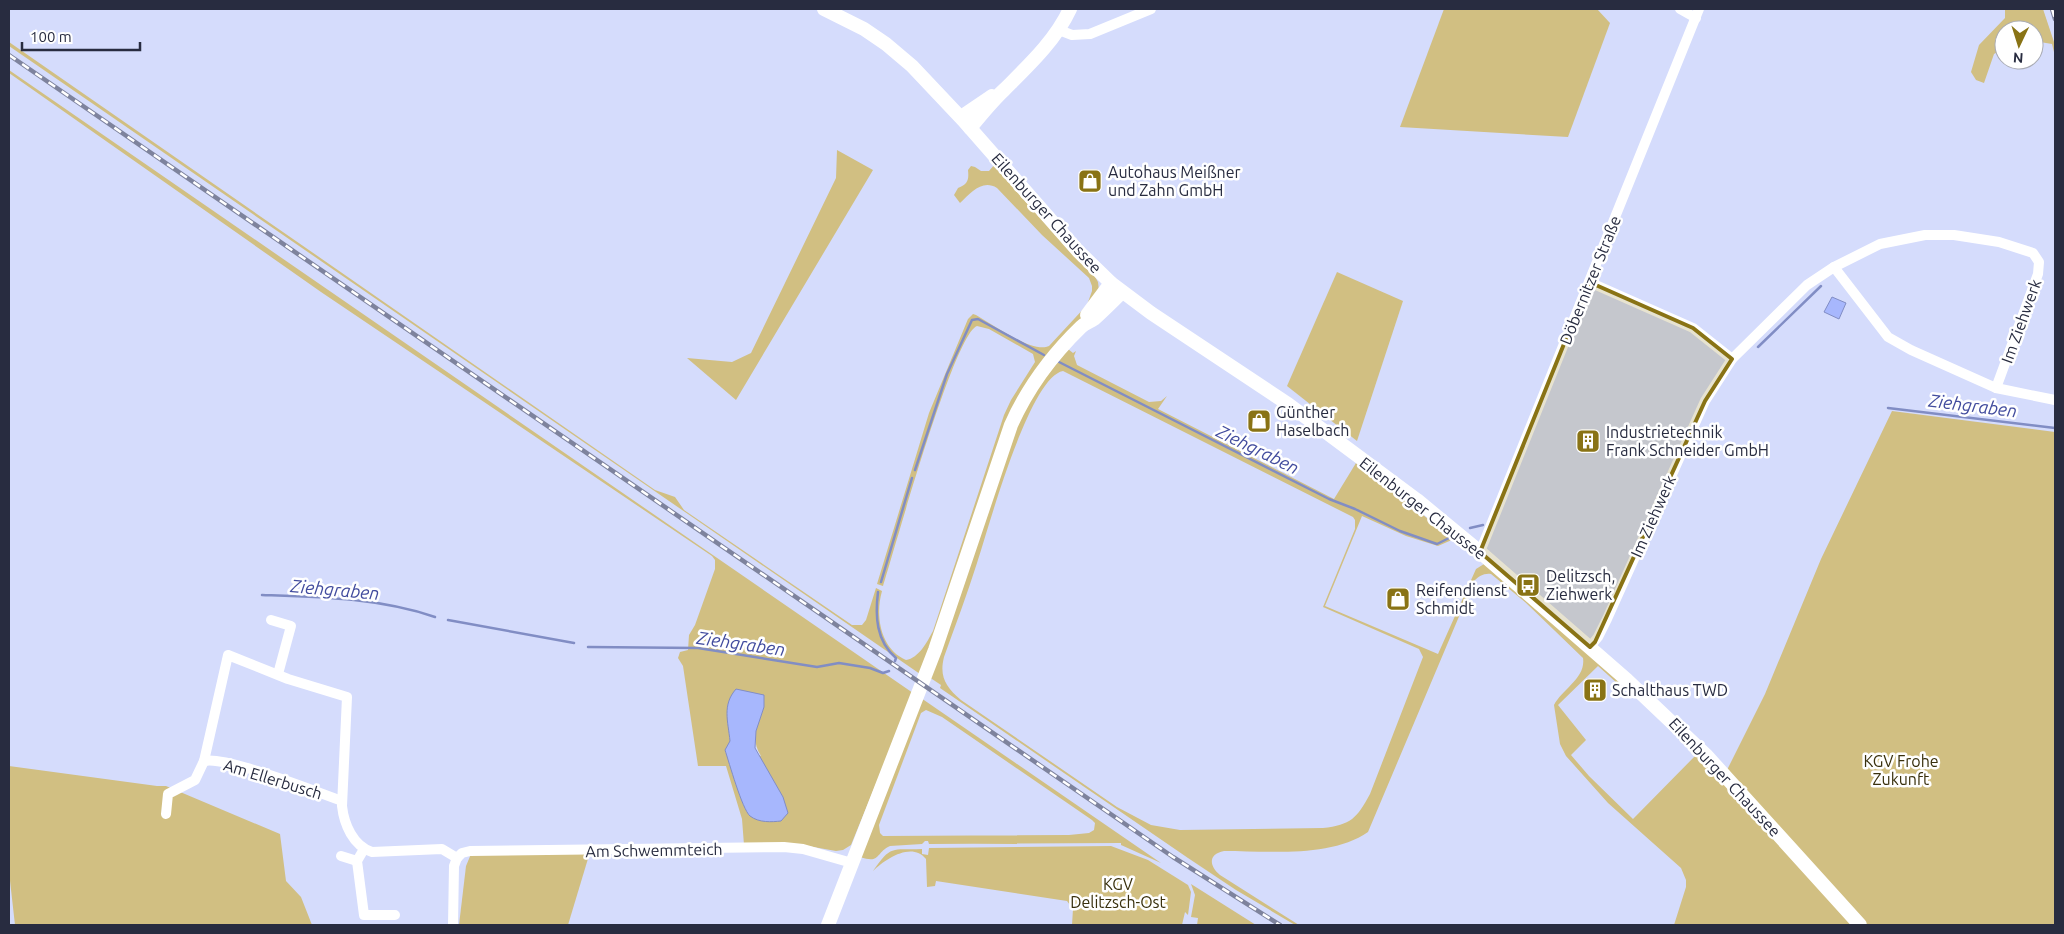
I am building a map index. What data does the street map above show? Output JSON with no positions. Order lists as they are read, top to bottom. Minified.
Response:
{"streets":{"main road":["Eilenburger Chaussee"],"street":["Döbernitzer Straße","Im Ziehwerk","Am Ellerbusch","Am Schwemmteich"]},"crossings":[["Eilenburger Chaussee","Döbernitzer Straße"],["Eilenburger Chaussee","Im Ziehwerk"]],"water":["Ziehgraben"],"parks":["KGV Frohe Zukunft","KGV Delitzsch-Ost"],"places":{"shop":["Autohaus Meißner und Zahn GmbH","Günther Haselbach","Reifendienst Schmidt"],"building":["Industrietechnik Frank Schneider GmbH","Schalthaus TWD"],"bus stop":["Delitzsch, Ziehwerk"]},"scale_bar":"100 m","north":"bottom"}
